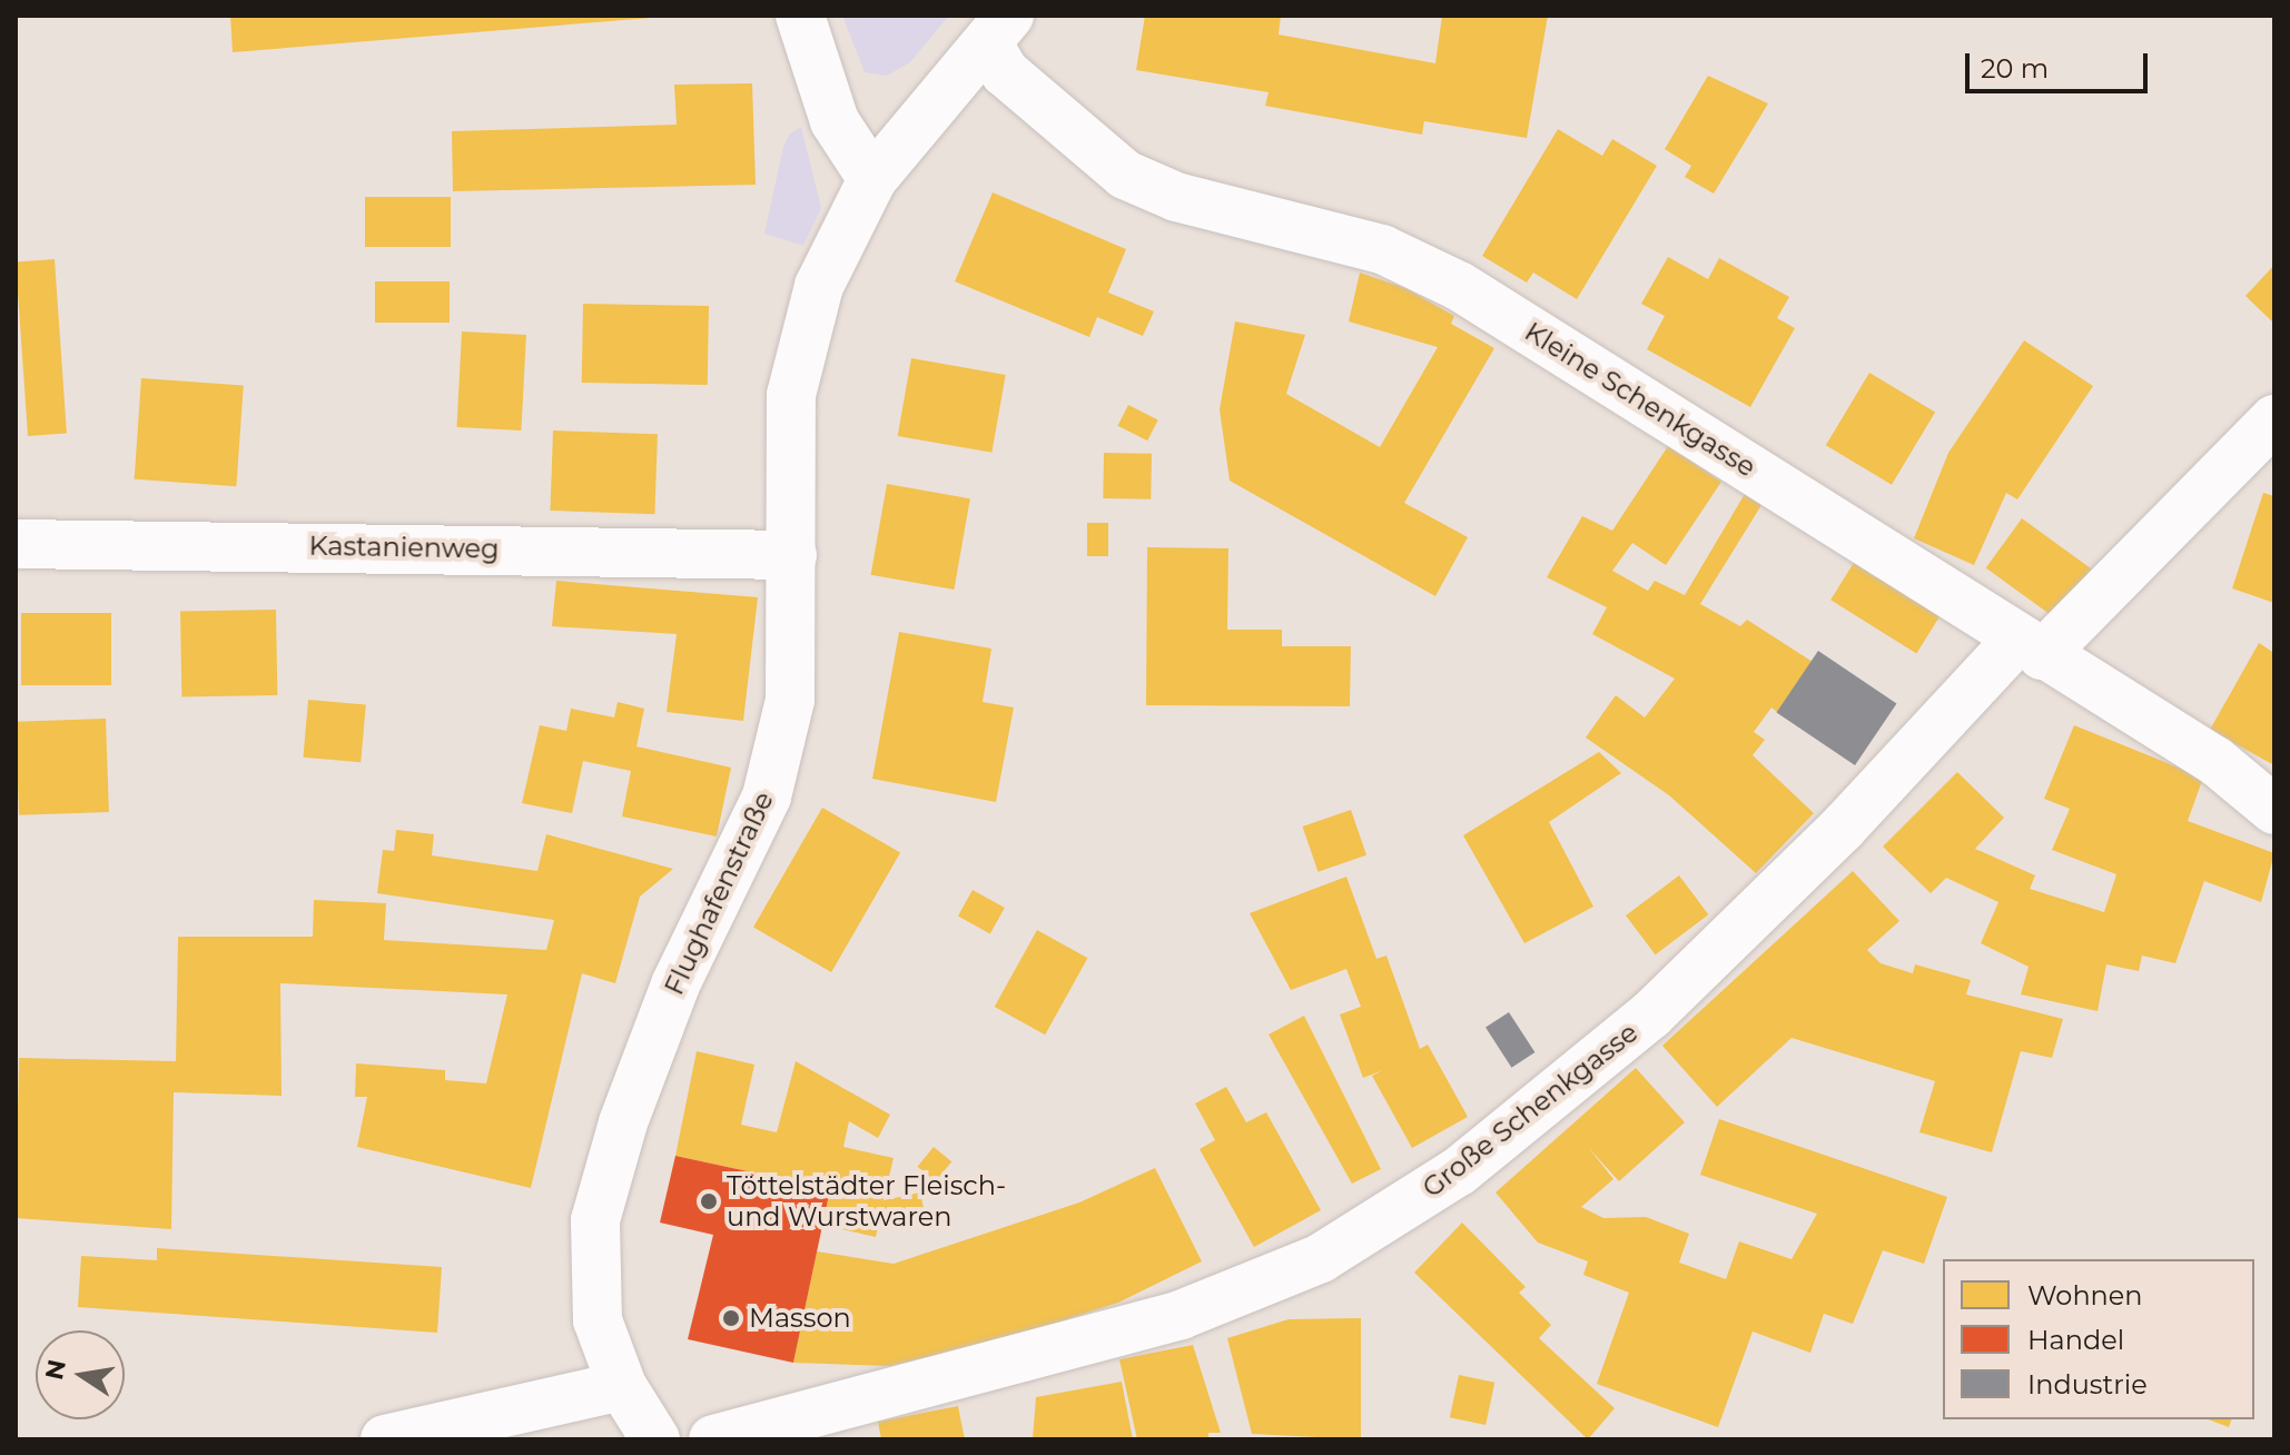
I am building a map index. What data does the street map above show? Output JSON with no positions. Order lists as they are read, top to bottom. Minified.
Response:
{"streets":{"street":["Kleine Schenkgasse","Kastanienweg","Flughafenstraße","Große Schenkgasse"]},"crossings":[["Kleine Schenkgasse","Flughafenstraße"],["Kleine Schenkgasse","Große Schenkgasse"],["Kastanienweg","Flughafenstraße"]],"places":["Töttelstädter Fleisch- und Wurstwaren","Masson"],"legend":["Wohnen","Handel","Industrie"],"scale_bar":"20 m","north":"left"}
